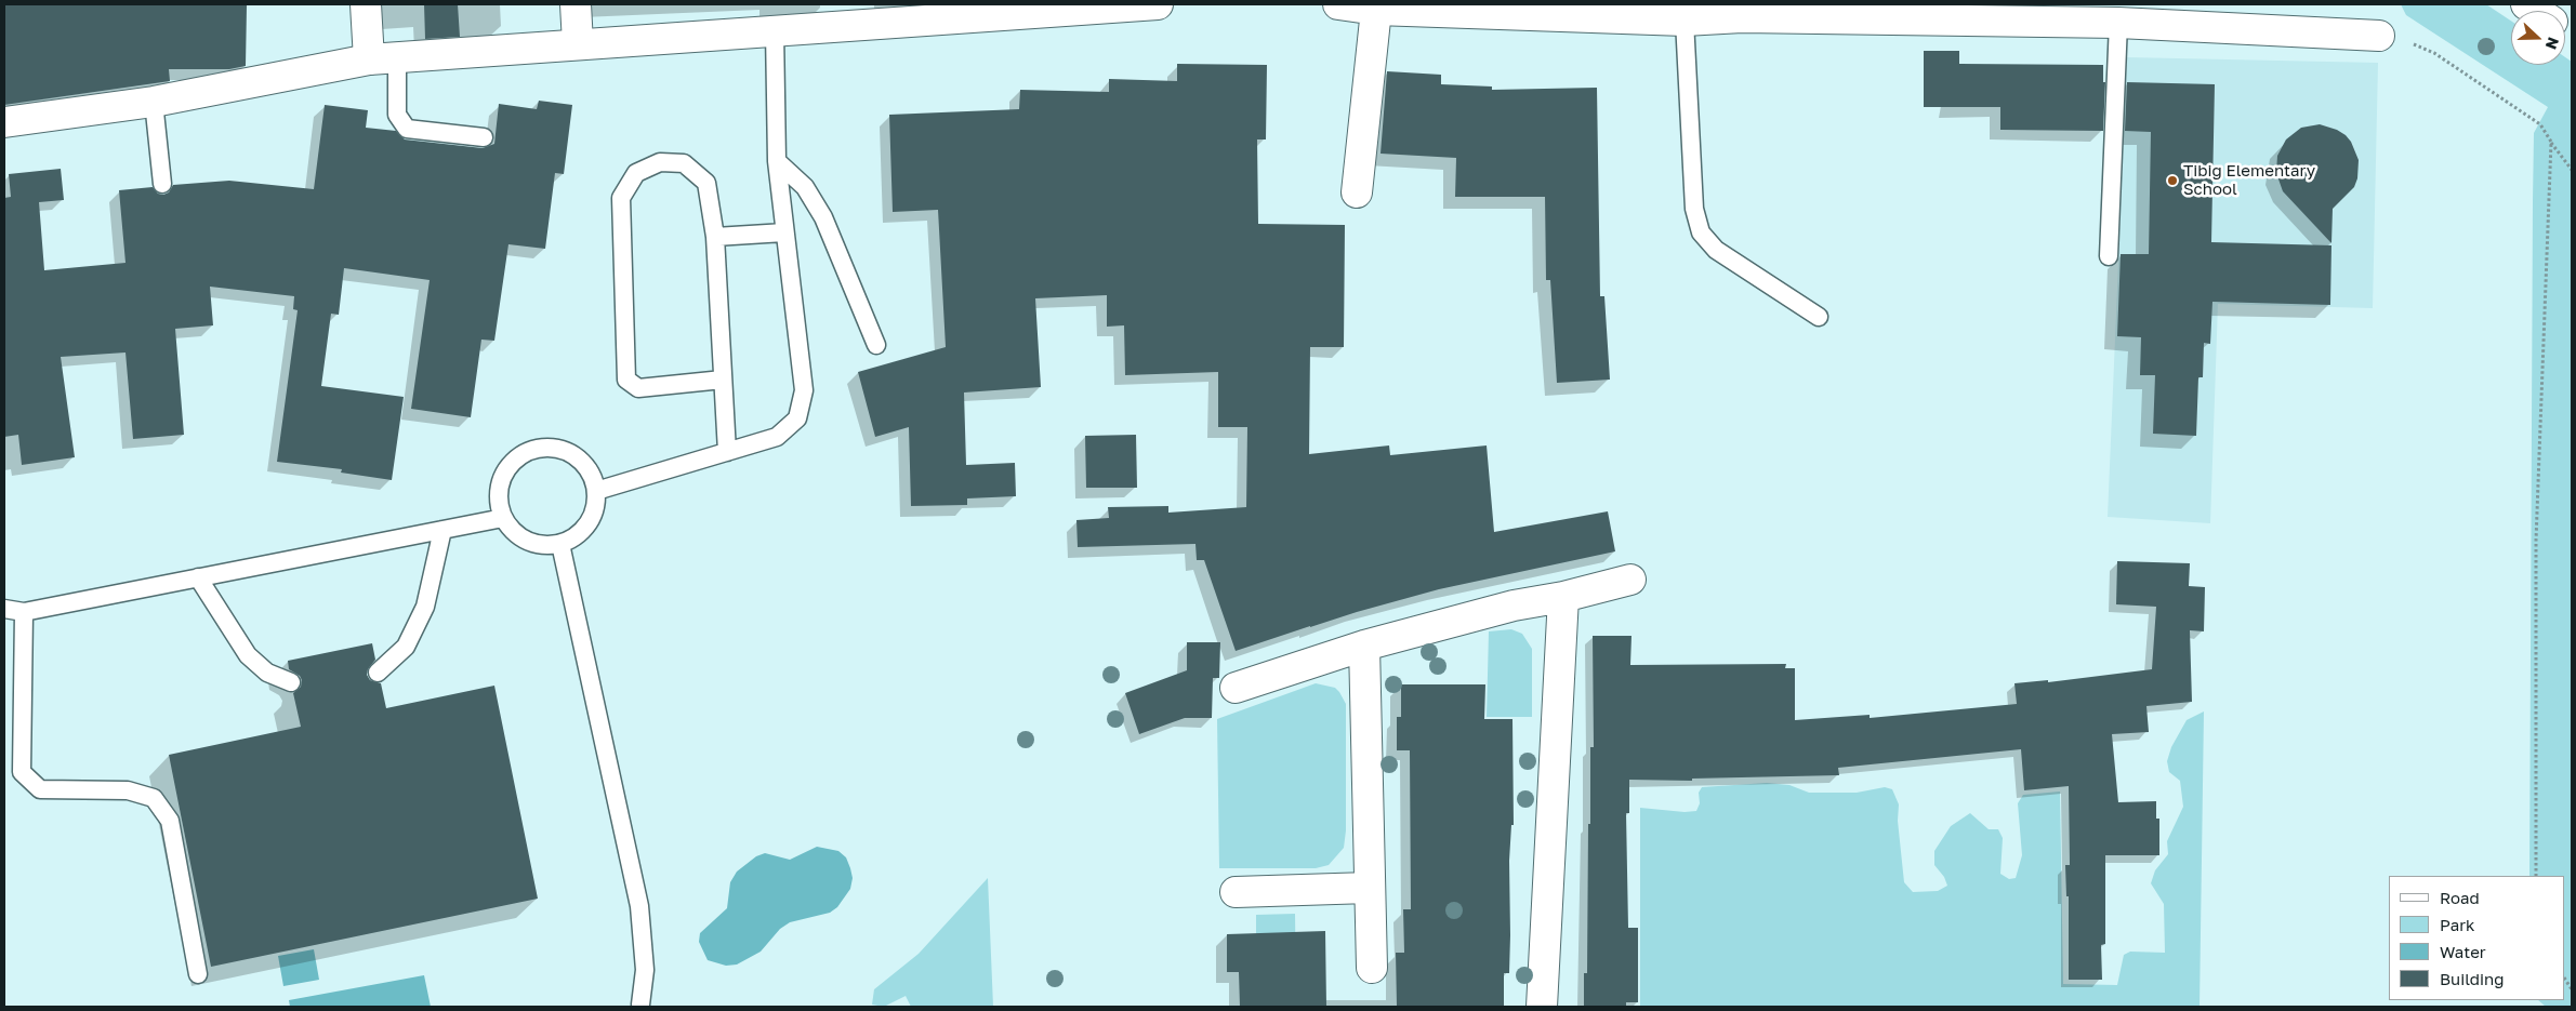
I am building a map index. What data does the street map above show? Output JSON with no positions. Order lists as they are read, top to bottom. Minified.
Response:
{"places":["Tibig Elementary School"],"legend":["Road","Park","Water","Building"],"north":"right"}
